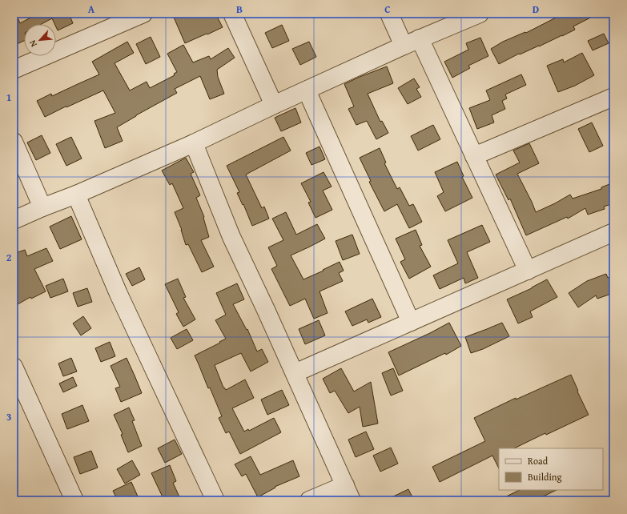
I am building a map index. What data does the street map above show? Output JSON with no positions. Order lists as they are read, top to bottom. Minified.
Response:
{"legend":["Road","Building"],"north":"bottom left","grid":{"columns":["A","B","C","D"],"rows":["1","2","3"]}}
